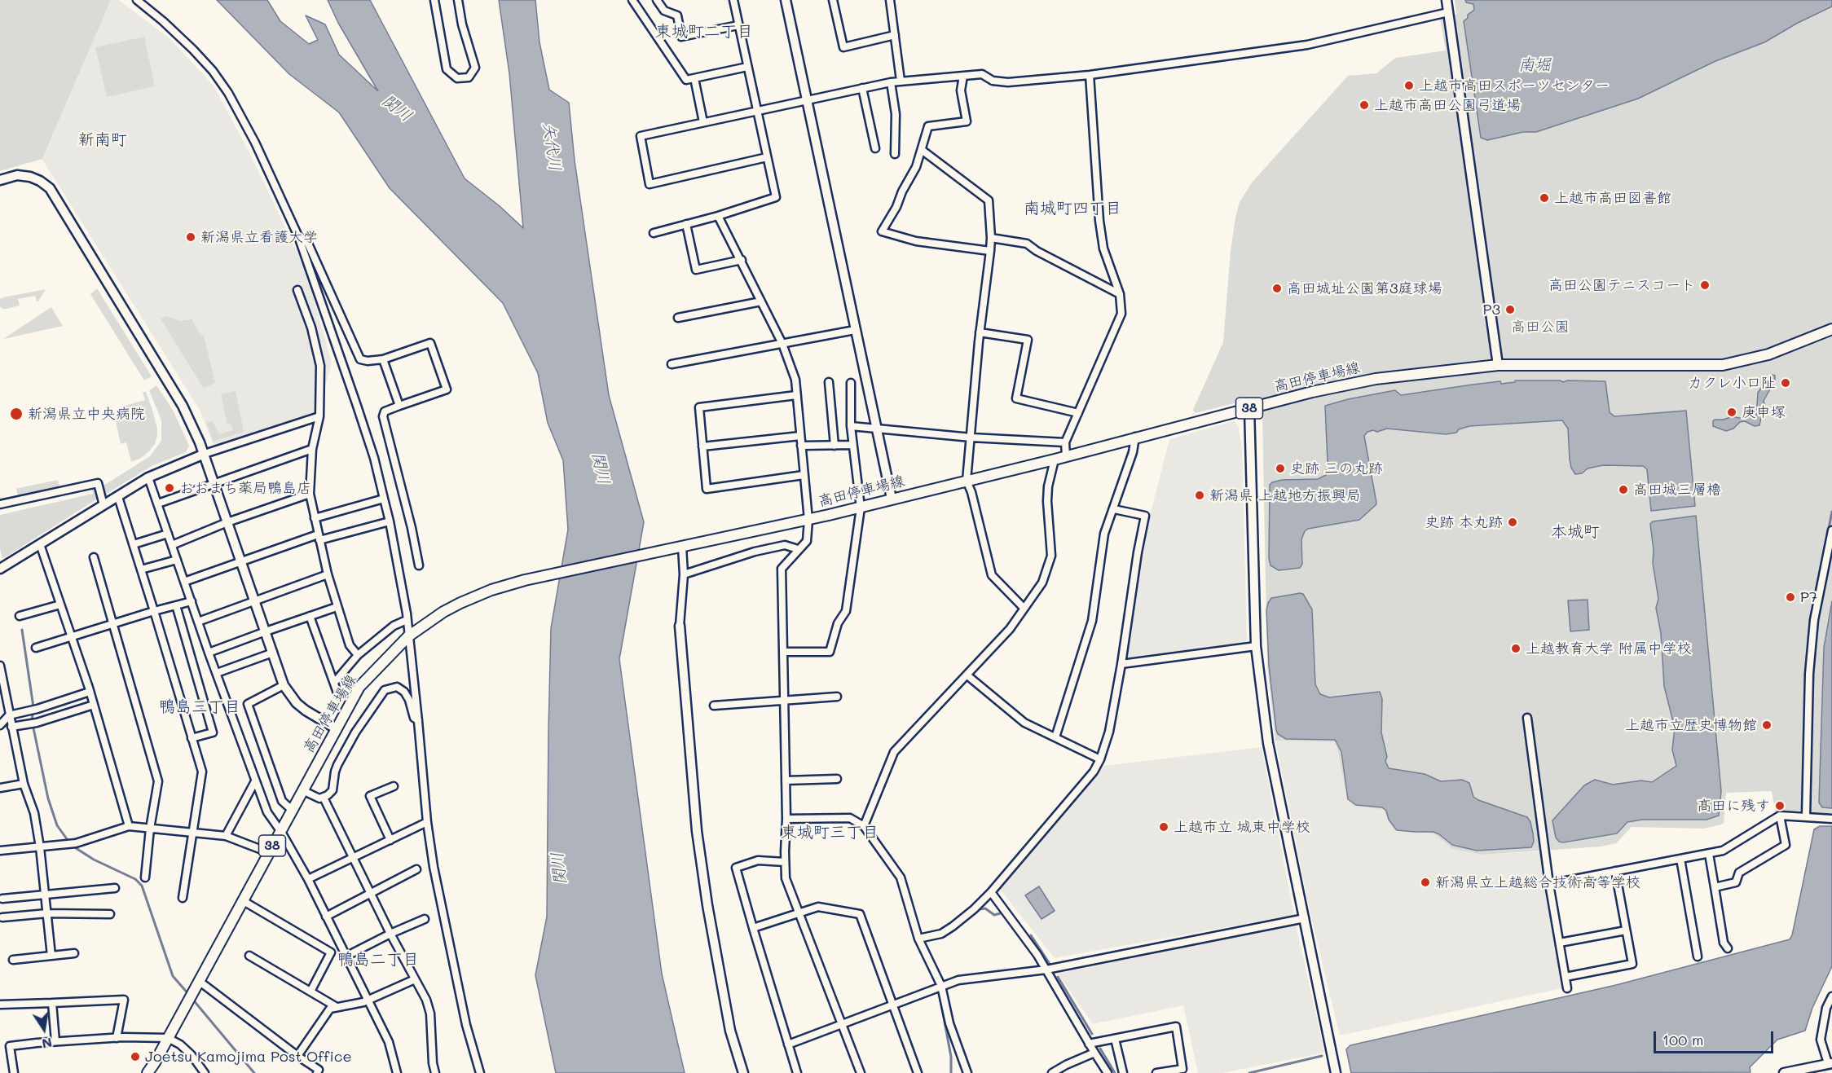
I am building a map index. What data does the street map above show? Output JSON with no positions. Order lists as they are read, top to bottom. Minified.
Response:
{"streets":{"main road":["高田停車場線","38"]},"districts":["東城町二丁目","新南町","南城町四丁目","本城町","鴨島三丁目","東城町三丁目","鴨島二丁目"],"water":["南堀","関川","矢代川"],"parks":["高田公園"],"places":["上越市高田スポーツセンター","上越市高田公園弓道場","上越市高田図書館","新潟県立看護大学","高田公園テニスコート","高田城址公園第3庭球場","P3","カクレ小口阯","庚申塚","新潟県立中央病院","史跡 三の丸跡","おおまち薬局鴨島店","高田城三層櫓","新潟県 上越地方振興局","史跡 本丸跡","P7","上越教育大学 附属中学校","上越市立歴史博物館","髙田に残す","上越市立 城東中学校","新潟県立上越総合技術高等学校","Joetsu Kamojima Post Office"],"scale_bar":"100 m","north":"bottom"}
